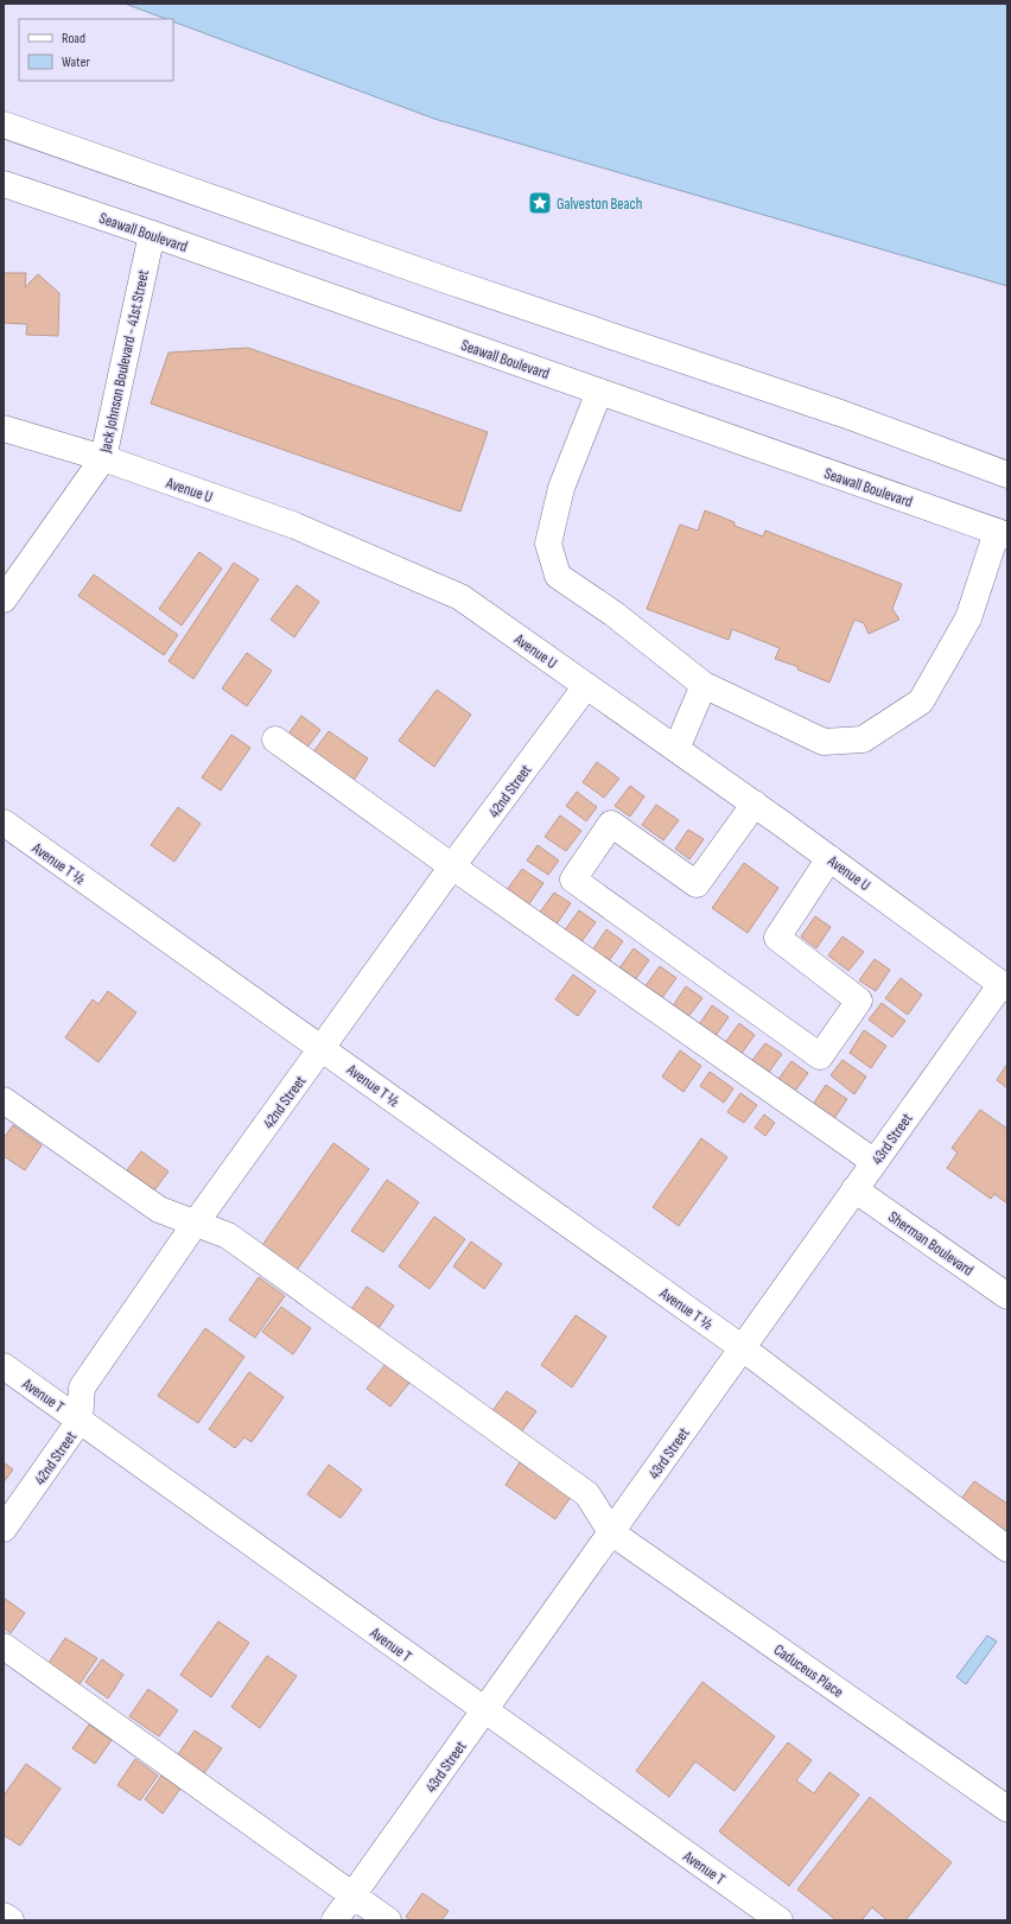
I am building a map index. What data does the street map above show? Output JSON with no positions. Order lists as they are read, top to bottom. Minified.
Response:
{"streets":{"street":["Seawall Boulevard","Jack Johnson Boulevard - 41st Street","Avenue U","42nd Street","Avenue T ½","43rd Street","Sherman Boulevard","Avenue T","Caduceus Place"]},"crossings":[["Seawall Boulevard","Jack Johnson Boulevard - 41st Street"],["Jack Johnson Boulevard - 41st Street","Avenue U"],["Avenue U","42nd Street"],["Avenue U","43rd Street"],["42nd Street","Avenue T ½"],["42nd Street","Avenue T"],["Avenue T ½","43rd Street"],["43rd Street","Sherman Boulevard"],["43rd Street","Avenue T"],["43rd Street","Caduceus Place"]],"places":{"place":["Galveston Beach"]},"legend":["Road","Water"]}
